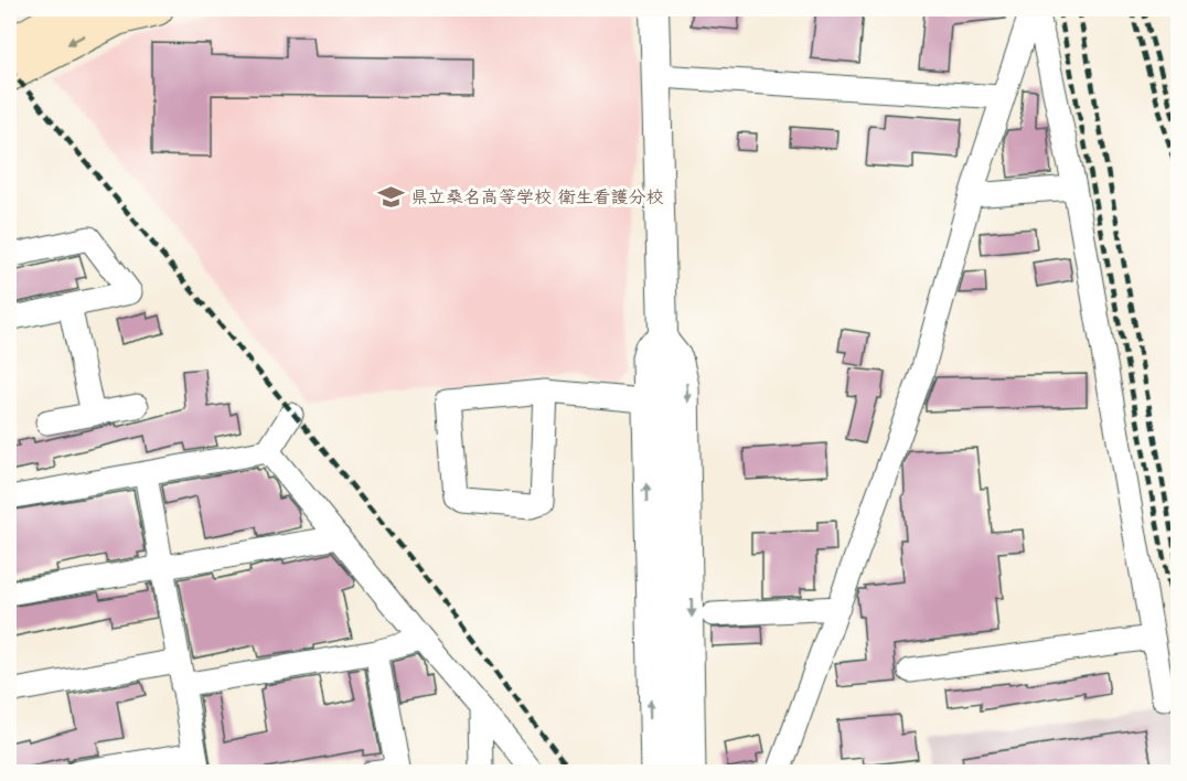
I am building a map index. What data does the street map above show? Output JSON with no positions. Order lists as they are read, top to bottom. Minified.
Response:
{"places":{"school or university":["県立桑名高等学校 衛生看護分校"]}}
